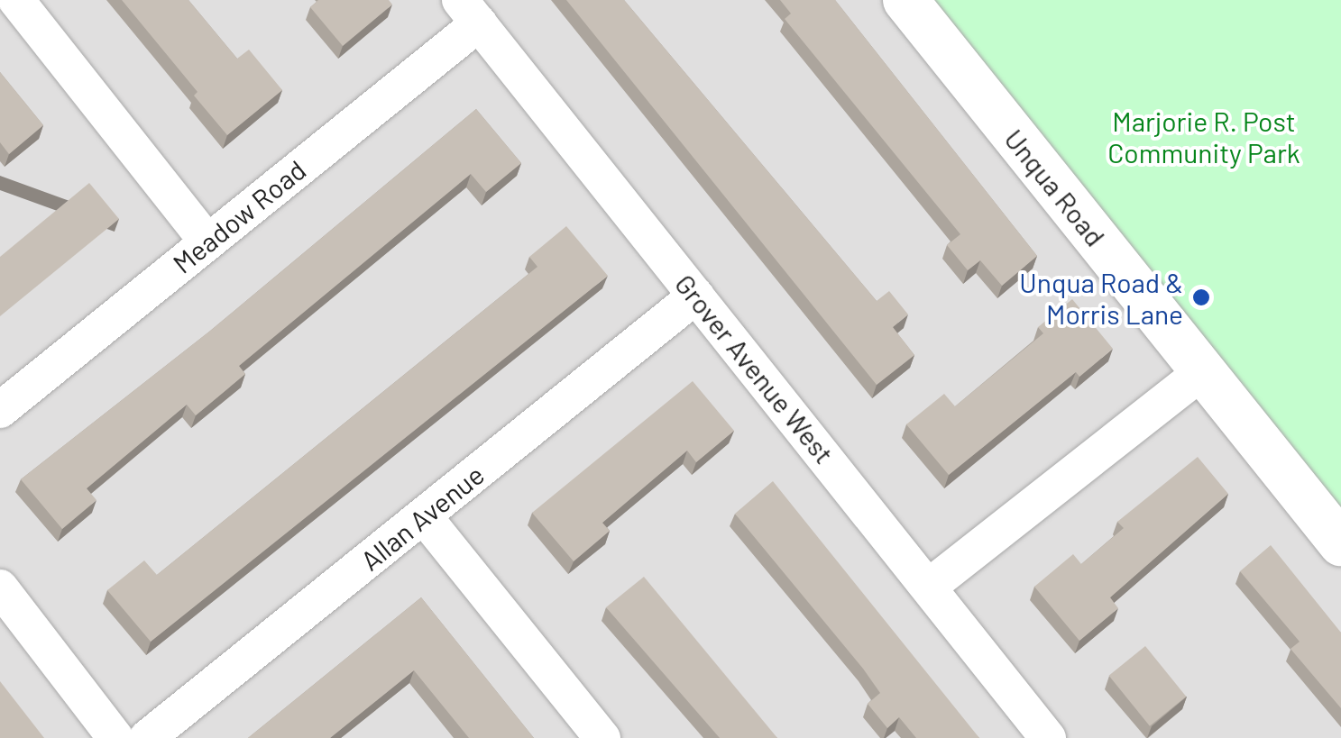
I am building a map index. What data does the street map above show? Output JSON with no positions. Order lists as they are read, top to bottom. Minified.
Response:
{"streets":{"street":["Unqua Road","Meadow Road","Grover Avenue West","Allan Avenue"]},"crossings":[["Meadow Road","Grover Avenue West"],["Grover Avenue West","Allan Avenue"]],"parks":["Marjorie R. Post Community Park"],"places":["Unqua Road & Morris Lane"]}
